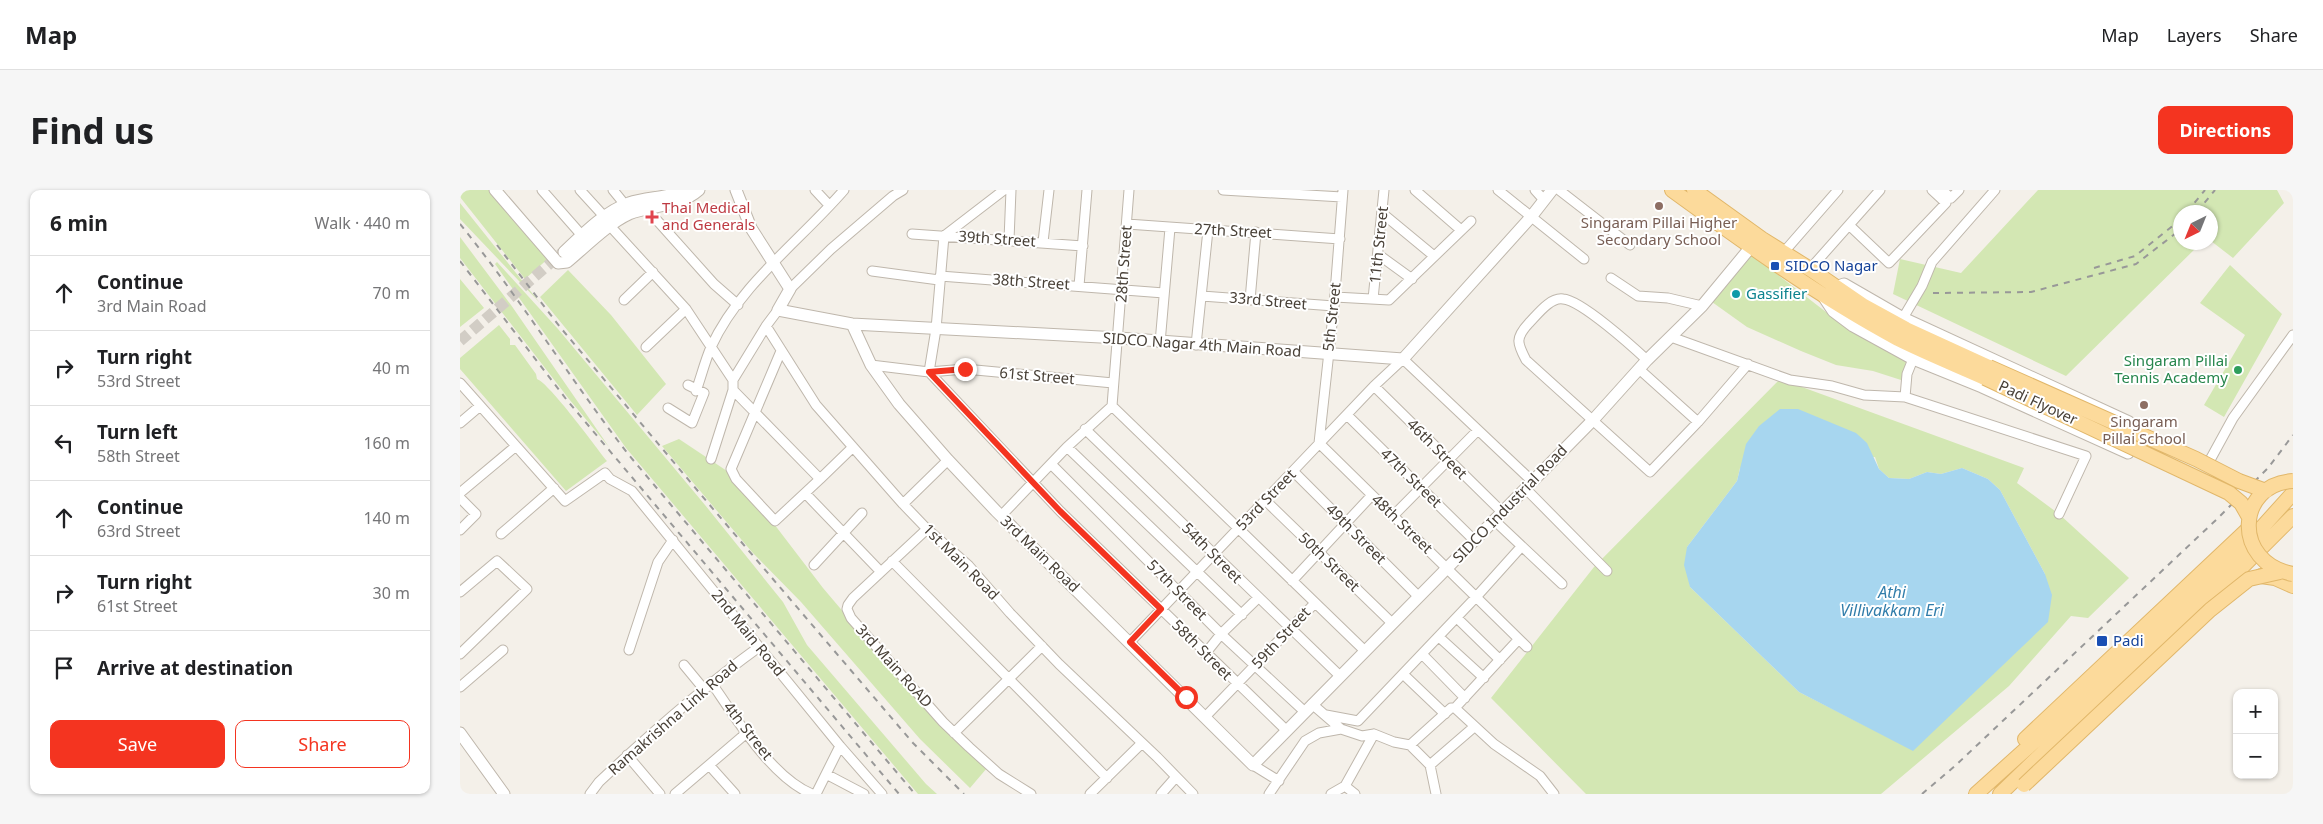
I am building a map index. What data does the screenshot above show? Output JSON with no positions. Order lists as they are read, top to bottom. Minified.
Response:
{"streets":{"main road":["Padi Flyover"],"street":["27th Street","39th Street","11th Street","28th Street","38th Street","33rd Street","5th Street","SIDCO Nagar 4th Main Road","61st Street","46th Street","47th Street","53rd Street","SIDCO Industrial Road","48th Street","49th Street","54th Street","3rd Main Road","1st Main Road","50th Street","57th Street","2nd Main Road","59th Street","58th Street","3rd Main RoAD","Ramakrishna Link Road","4th Street"]},"crossings":[["27th Street","28th Street"],["27th Street","5th Street"],["11th Street","33rd Street"],["28th Street","38th Street"],["28th Street","SIDCO Nagar 4th Main Road"],["28th Street","61st Street"],["33rd Street","5th Street"],["5th Street","SIDCO Nagar 4th Main Road"],["5th Street","53rd Street"],["5th Street","48th Street"],["SIDCO Nagar 4th Main Road","53rd Street"],["SIDCO Nagar 4th Main Road","3rd Main Road"],["61st Street","3rd Main Road"],["61st Street","58th Street"],["Padi Flyover","SIDCO Industrial Road"],["46th Street","53rd Street"],["46th Street","SIDCO Industrial Road"],["47th Street","53rd Street"],["47th Street","SIDCO Industrial Road"],["53rd Street","48th Street"],["53rd Street","49th Street"],["53rd Street","54th Street"],["53rd Street","3rd Main Road"],["53rd Street","50th Street"],["53rd Street","57th Street"],["53rd Street","58th Street"],["SIDCO Industrial Road","48th Street"],["SIDCO Industrial Road","49th Street"],["SIDCO Industrial Road","54th Street"],["SIDCO Industrial Road","3rd Main Road"],["SIDCO Industrial Road","50th Street"],["SIDCO Industrial Road","57th Street"],["SIDCO Industrial Road","58th Street"],["54th Street","59th Street"],["3rd Main Road","59th Street"],["1st Main Road","3rd Main RoAD"],["57th Street","59th Street"],["2nd Main Road","Ramakrishna Link Road"],["59th Street","58th Street"],["Ramakrishna Link Road","4th Street"]],"water":["Athi Villivakkam Eri"],"places":{"other":["Singaram Pillai Higher Secondary School","Gassifier","Singaram Pillai Tennis Academy","Singaram Pillai School"],"health":["Thai Medical and Generals"],"transit":["SIDCO Nagar","Padi"]},"north":"bottom left","page":{"header":"Map","nav":["Map","Layers","Share"],"buttons":["Directions",["Save","Share"]],"title":"Find us","heading":["6 min","Walk · 440 m"],"list":[["Continue","3rd Main Road","70 m"],["Turn right","53rd Street","40 m"],["Turn left","58th Street","160 m"],["Continue","63rd Street","140 m"],["Turn right","61st Street","30 m"],"Arrive at destination"],"map_buttons":["+","−"]}}
